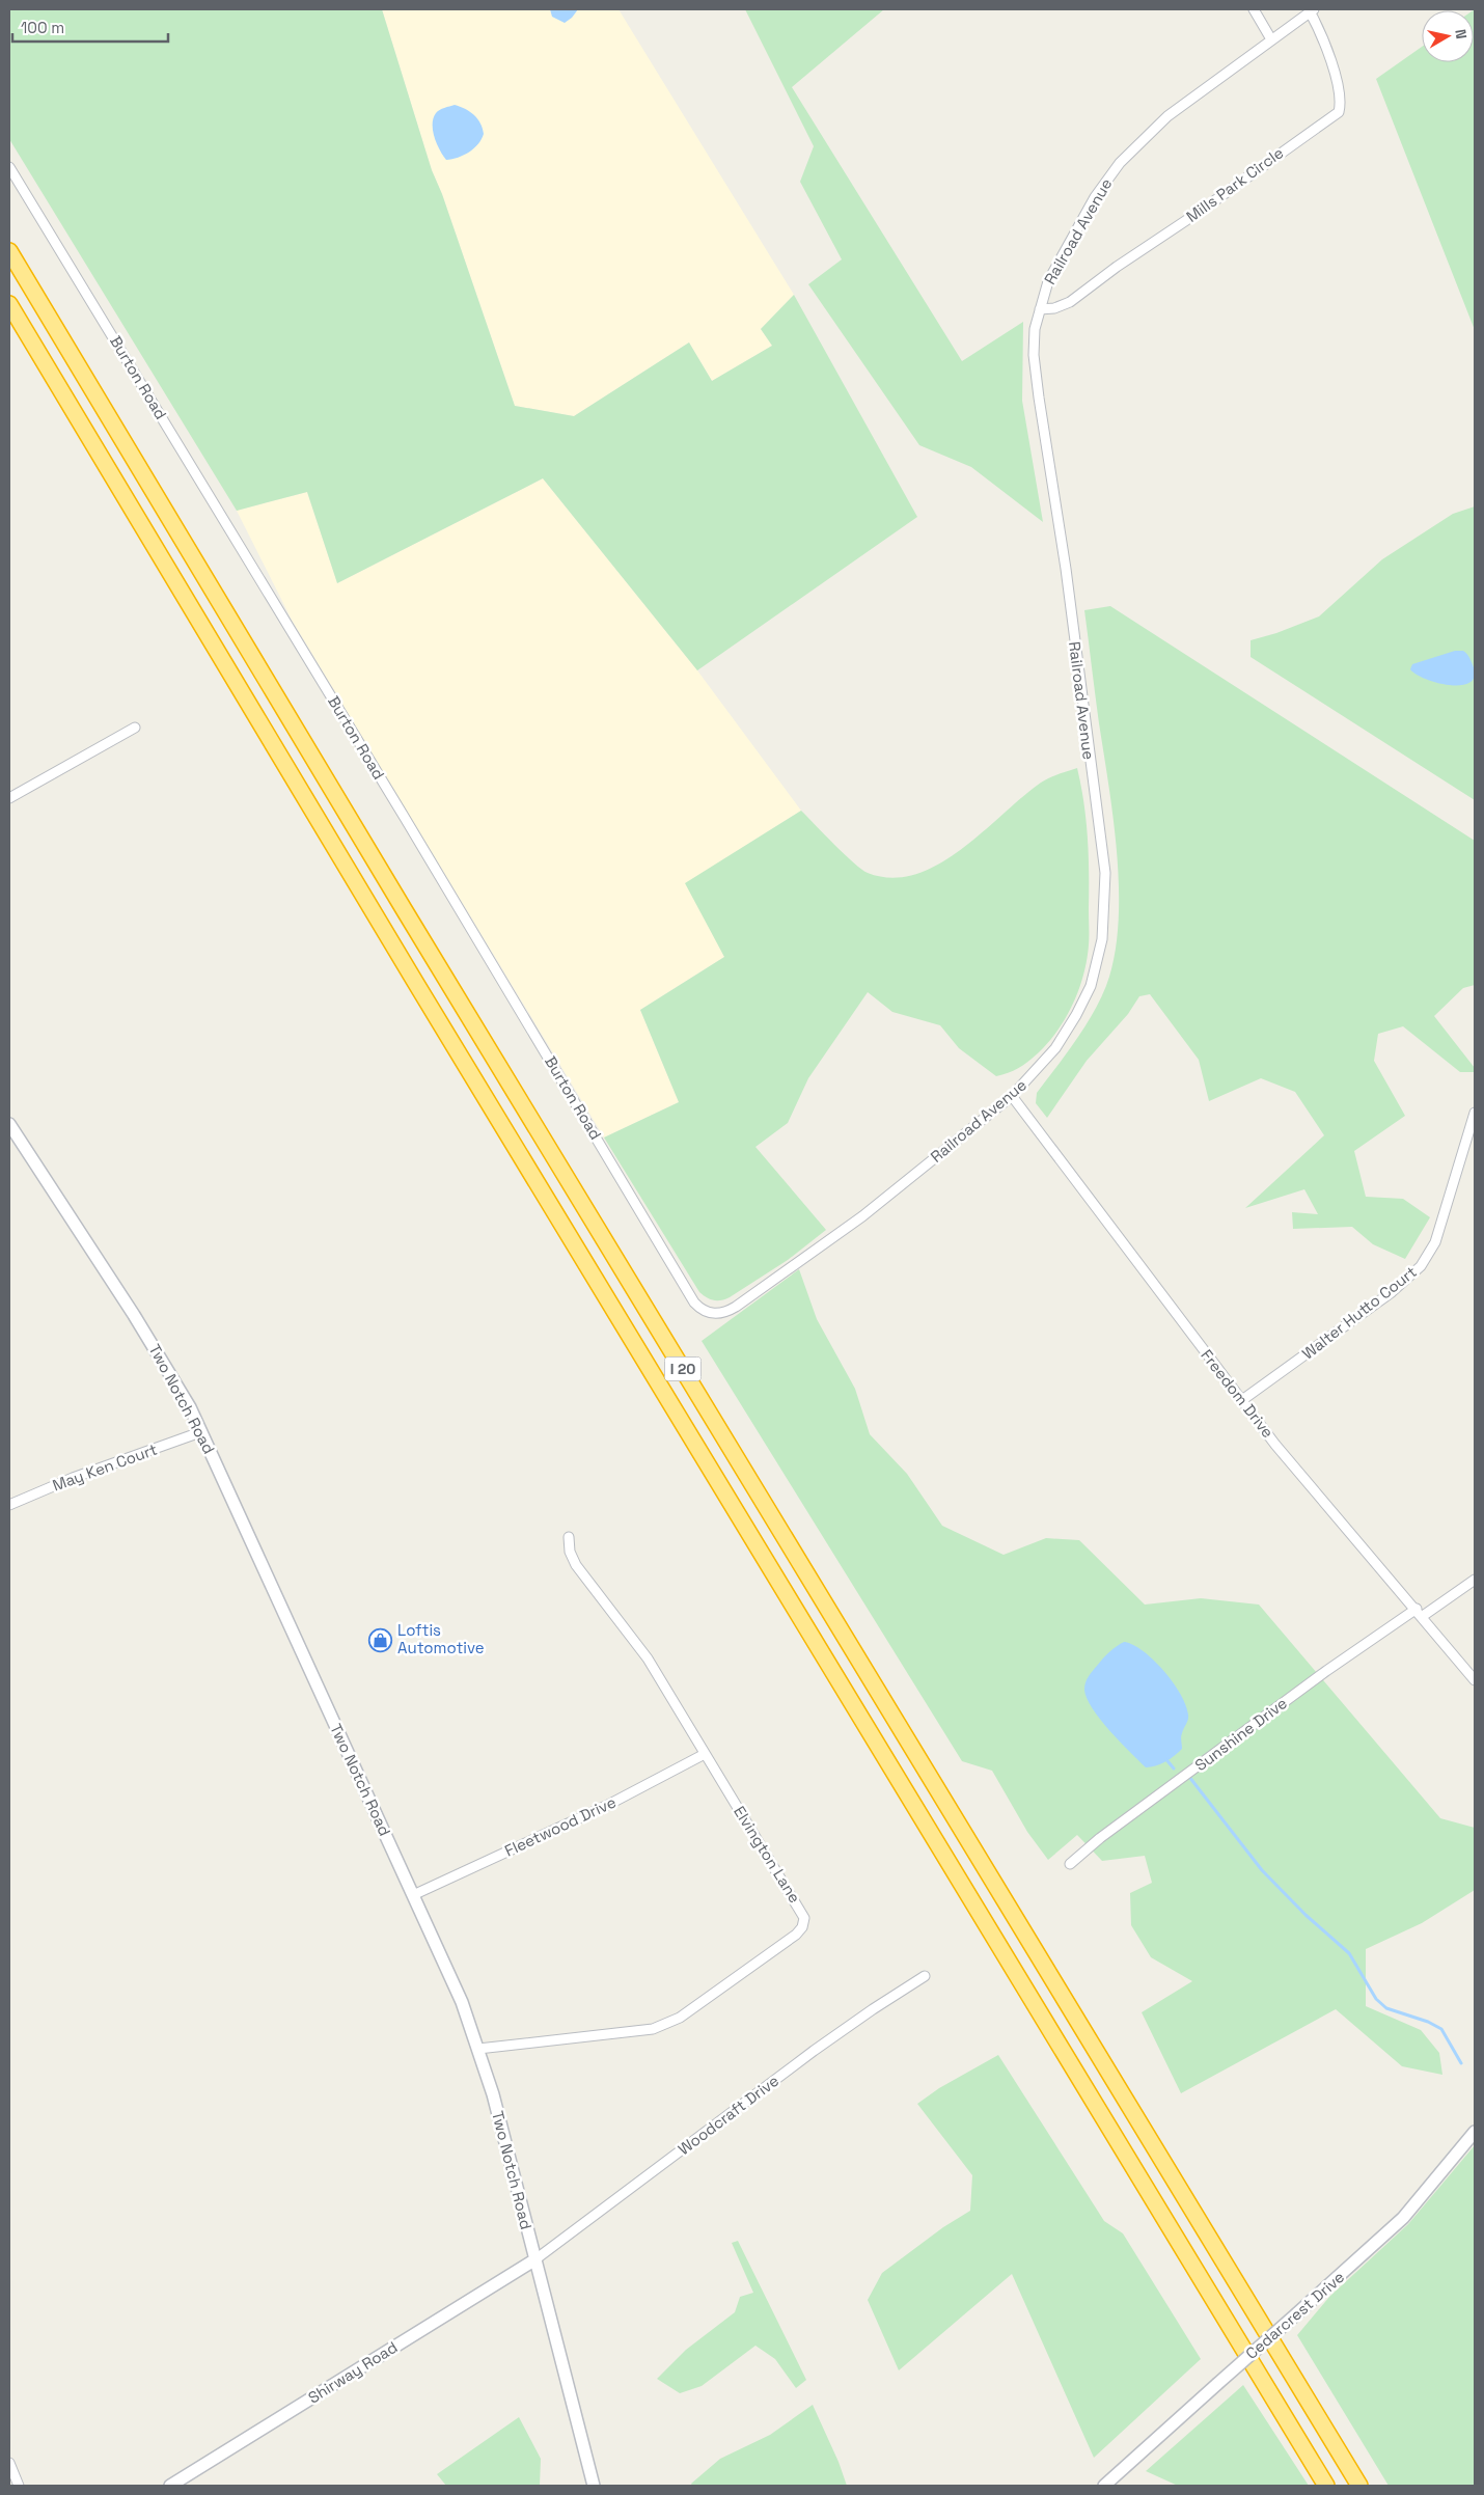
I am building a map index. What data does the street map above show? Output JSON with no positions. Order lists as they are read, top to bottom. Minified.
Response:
{"streets":{"highway":["I 20"],"street":["Mills Park Circle","Railroad Avenue","Burton Road","Walter Hutto Court","Freedom Drive","Two Notch Road","May Ken Court","Sunshine Drive","Fleetwood Drive","Elvington Lane","Woodcraft Drive","Cedarcrest Drive","Shirway Road"]},"crossings":[["Mills Park Circle","Railroad Avenue"],["Railroad Avenue","Burton Road"],["Railroad Avenue","Freedom Drive"],["Walter Hutto Court","Freedom Drive"],["Freedom Drive","Sunshine Drive"],["Two Notch Road","May Ken Court"],["Two Notch Road","Fleetwood Drive"],["Two Notch Road","Elvington Lane"],["Two Notch Road","Woodcraft Drive"],["Two Notch Road","Shirway Road"],["Fleetwood Drive","Elvington Lane"],["Woodcraft Drive","Shirway Road"]],"places":{"shop":["Loftis Automotive"]},"scale_bar":"100 m","north":"right"}
